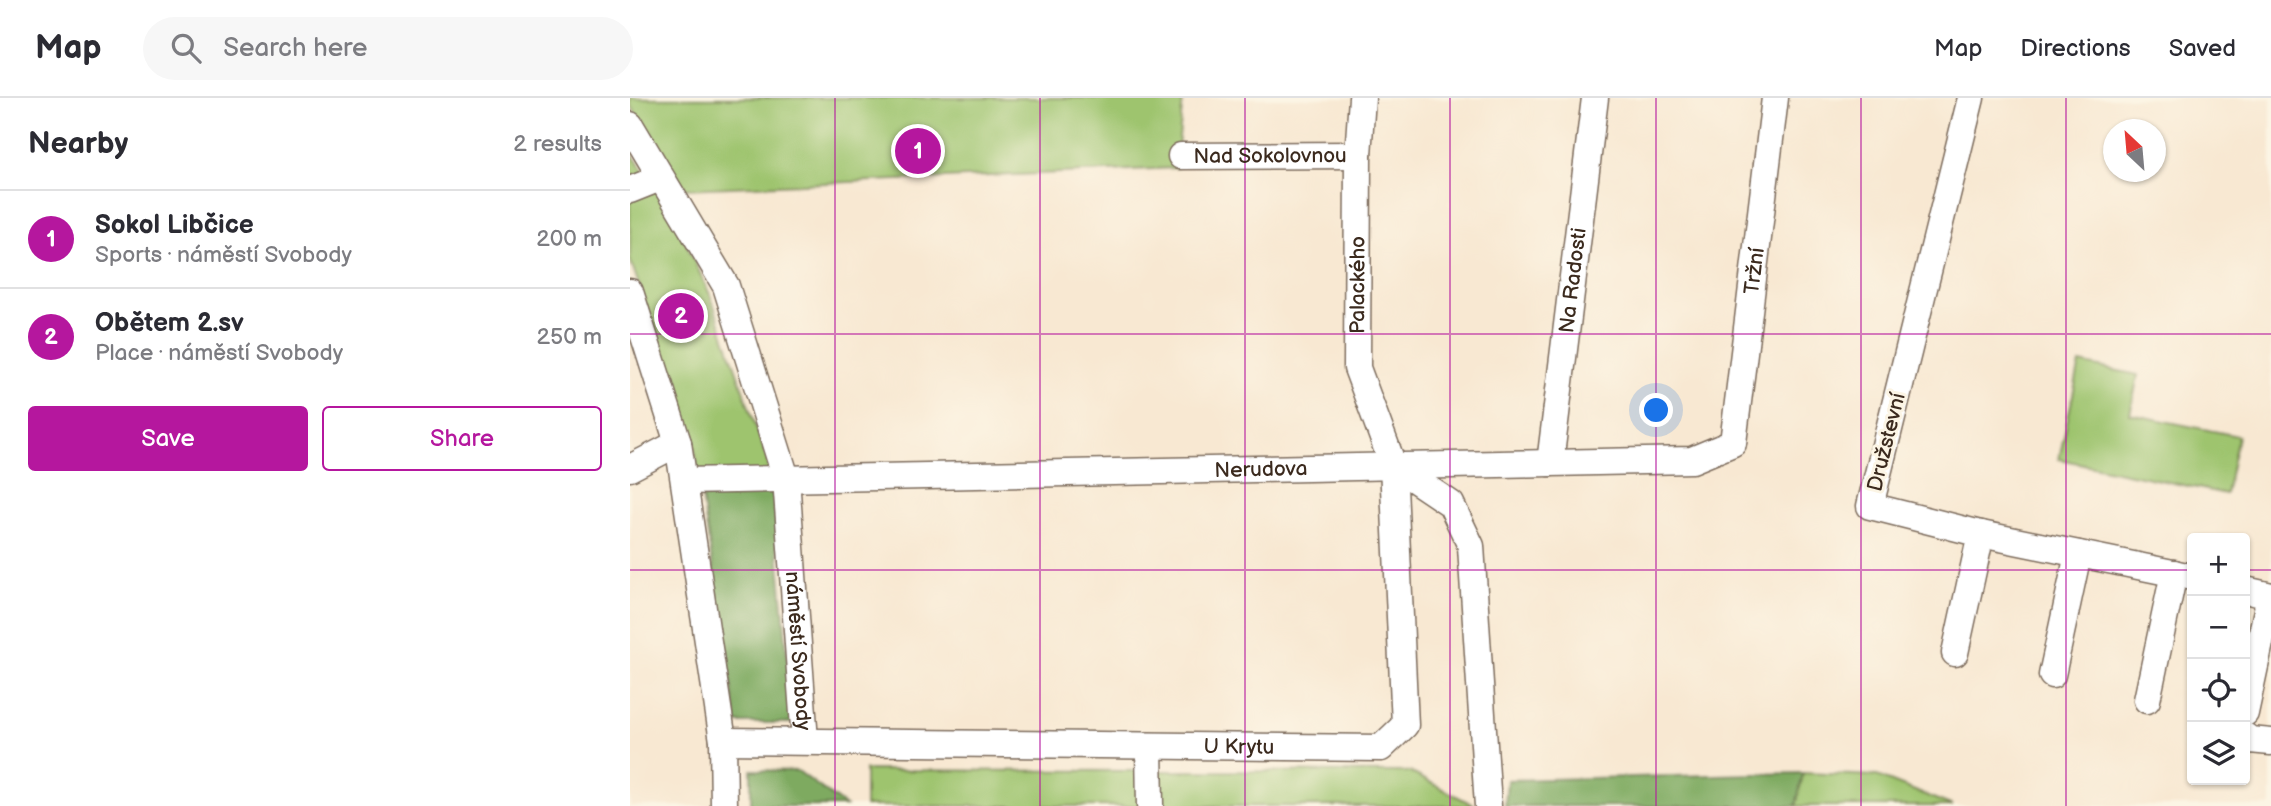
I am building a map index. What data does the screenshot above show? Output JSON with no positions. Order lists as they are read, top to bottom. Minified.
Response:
{"streets":{"street":["Nad Sokolovnou","Tržní","Na Radosti","Palackého","Družstevní","Nerudova","náměstí Svobody","U Krytu"]},"crossings":[["Nad Sokolovnou","Palackého"],["Tržní","Nerudova"],["Na Radosti","Nerudova"],["Palackého","Nerudova"],["Palackého","U Krytu"],["Nerudova","náměstí Svobody"],["Nerudova","U Krytu"],["náměstí Svobody","U Krytu"]],"north":"top left","page":{"header":"Map","search":"Search here","nav":["Map","Directions","Saved"],"heading":["Nearby","2 results"],"pins":["1","2"],"list":[{"mark":"1","name":"Sokol Libčice","note":"Sports · náměstí Svobody","value":"200 m"},{"mark":"2","name":"Obětem 2.sv","note":"Place · náměstí Svobody","value":"250 m"}],"buttons":["Save","Share"],"map_buttons":["+","−"]}}
